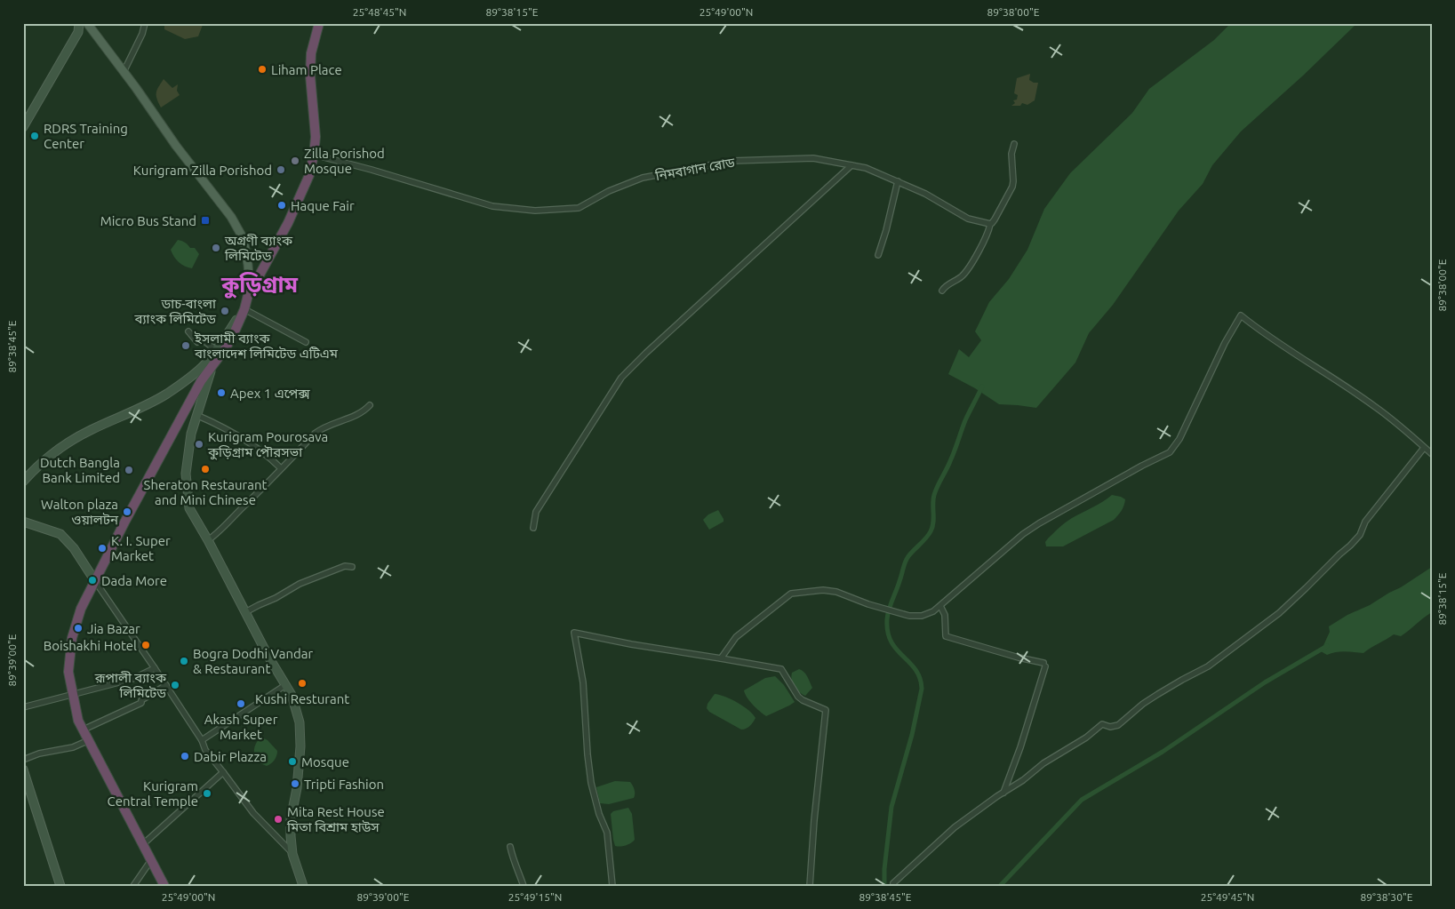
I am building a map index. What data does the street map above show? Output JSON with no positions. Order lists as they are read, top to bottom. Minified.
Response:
{"streets":{"street":["নিমবাগান রোড"]},"districts":["কুড়িগ্রাম"],"places":{"other":["Liham Place","RDRS Training Center","Zilla Porishod Mosque","Kurigram Zilla Porishod","Haque Fair","অগ্রণী ব্যাংক লিমিটেড","ডাচ-বাংলা ব্যাংক লিমিটেড","ইসলামী ব্যাংক বাংলাদেশ লিমিটেড এটিএম","Apex 1 এপেক্স","Kurigram Pourosava কুড়িগ্রাম পৌরসভা","Sheraton Restaurant and Mini Chinese","Dutch Bangla Bank Limited","Walton plaza ওয়ালটন","K. I. Super Market","Dada More","Jia Bazar","Boishakhi Hotel","Bogra Dodhi Vandar & Restaurant","Kushi Resturant","রূপালী ব্যাংক লিমিটেড","Akash Super Market","Dabir Plazza","Mosque","Tripti Fashion","Kurigram Central Temple","Mita Rest House মিতা বিশ্রাম হাউস"],"transit":["Micro Bus Stand"]},"coordinates":["25°48'45\"N","89°38'15\"E","25°49'00\"N","89°38'00\"E","89°38'45\"E","89°39'00\"E","25°49'15\"N","25°49'45\"N","89°38'30\"E"]}
